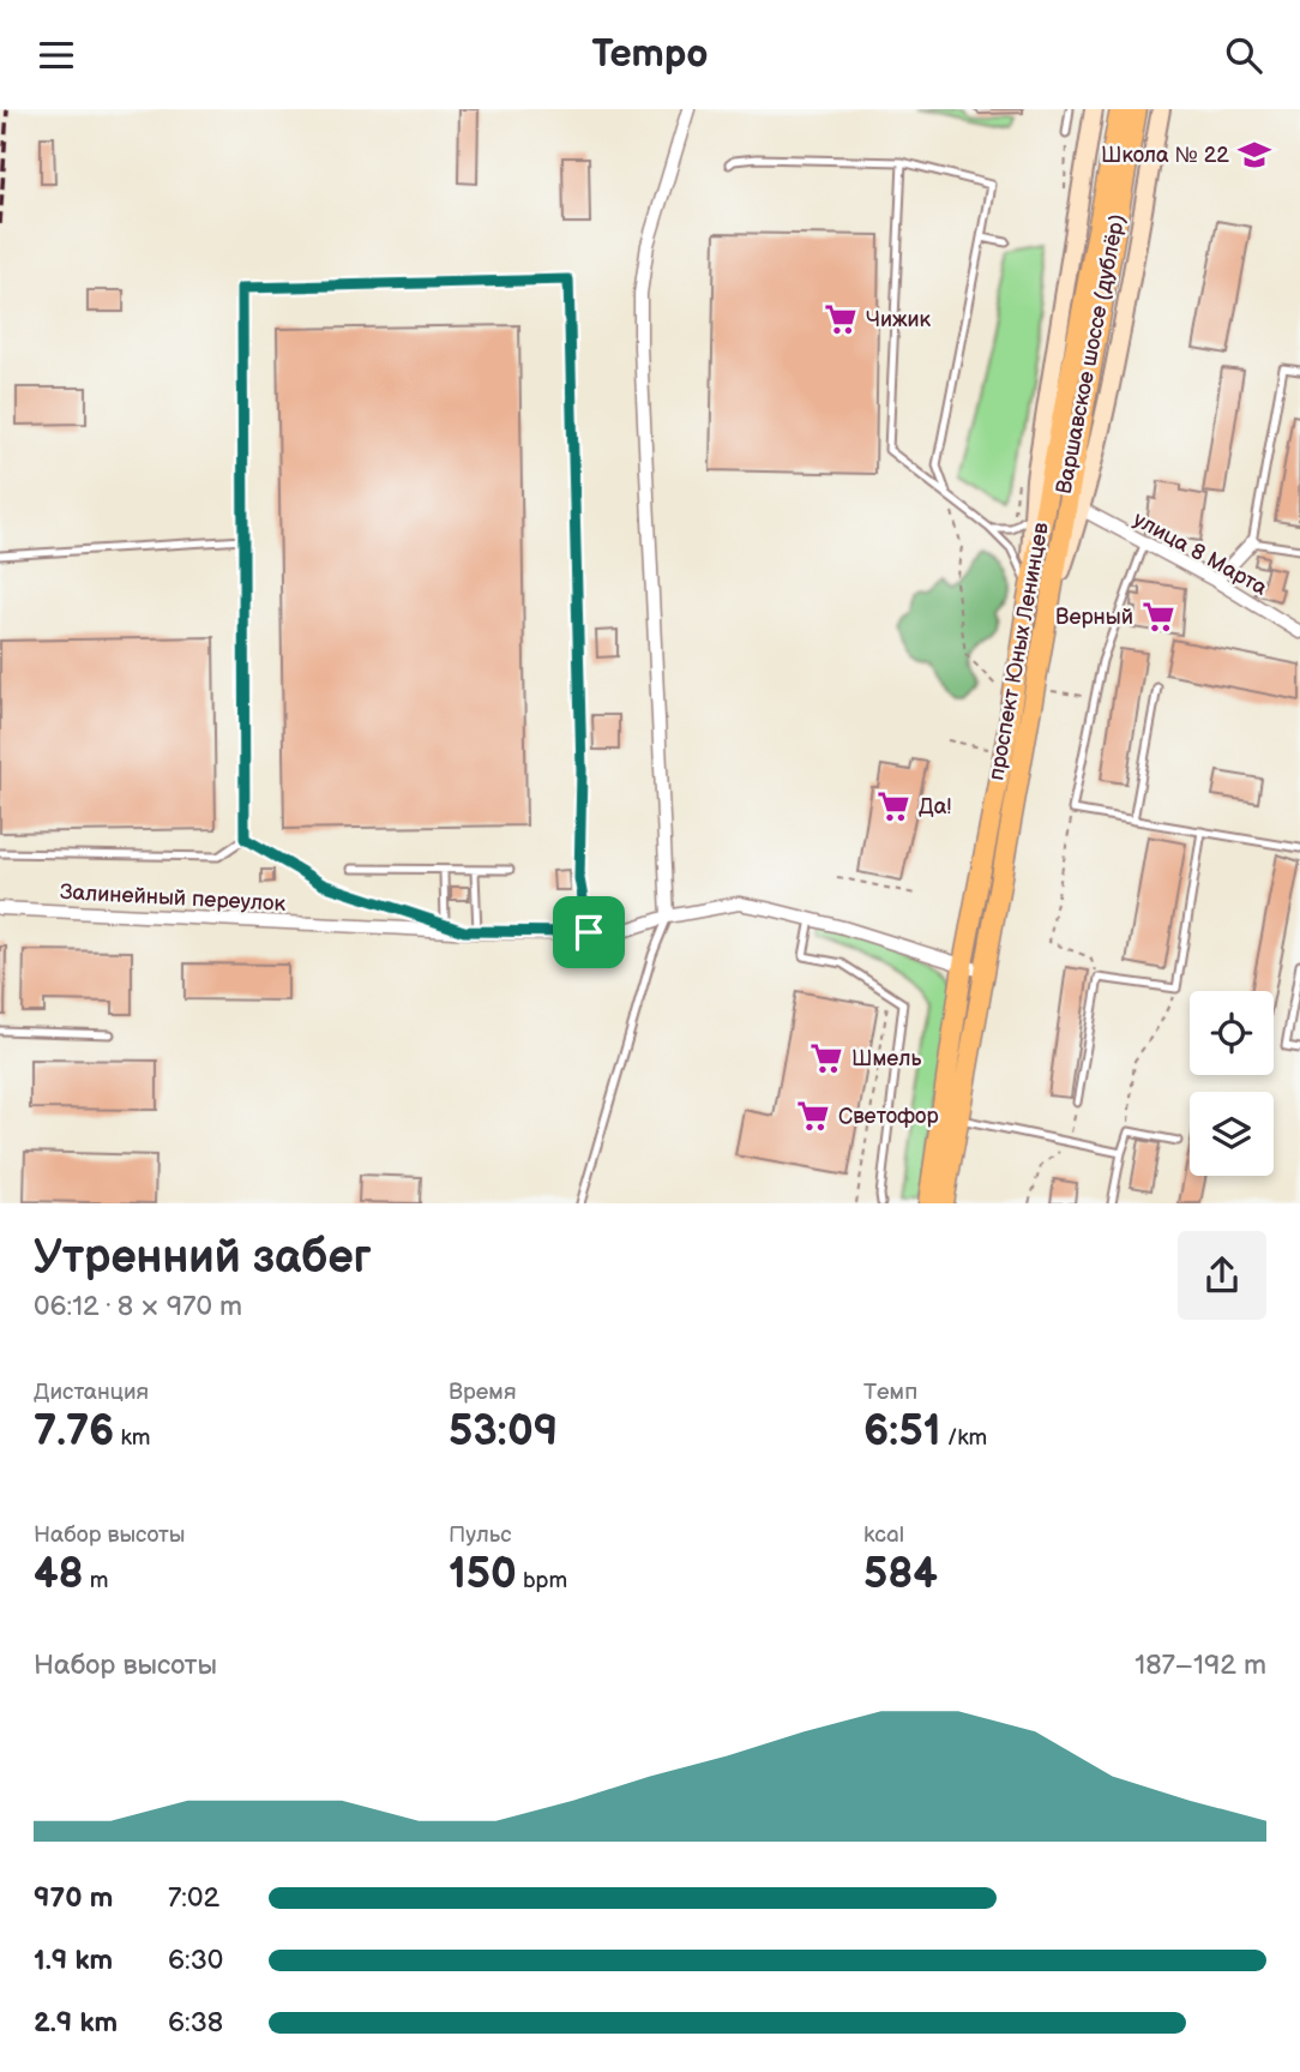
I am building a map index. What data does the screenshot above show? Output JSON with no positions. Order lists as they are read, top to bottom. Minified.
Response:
{"streets":{"main road":["Варшавское шоссе (дублёр)","проспект Юных Ленинцев"],"street":["улица 8 Марта","Залинейный переулок"]},"crossings":[["Варшавское шоссе (дублёр)","улица 8 Марта"],["Варшавское шоссе (дублёр)","проспект Юных Ленинцев"],["проспект Юных Ленинцев","Залинейный переулок"]],"places":{"school or university":["Школа № 22"],"supermarket":["Чижик","Верный","Да!","Шмель","Светофор"]},"page":{"header":"Tempo","heading":["Утренний забег","06:12 · 8 × 970 m"],"stats":[["Дистанция","7.76 km"],["Время","53:09"],["Темп","6:51 /km"],["Набор высоты","48 m"],["Пульс","150 bpm"],["kcal","584"]],"chart":["Набор высоты","187–192 m"],"list":[{"name":"970 m","note":"7:02"},{"name":"1.9 km","note":"6:30"},{"name":"2.9 km","note":"6:38"}]}}
